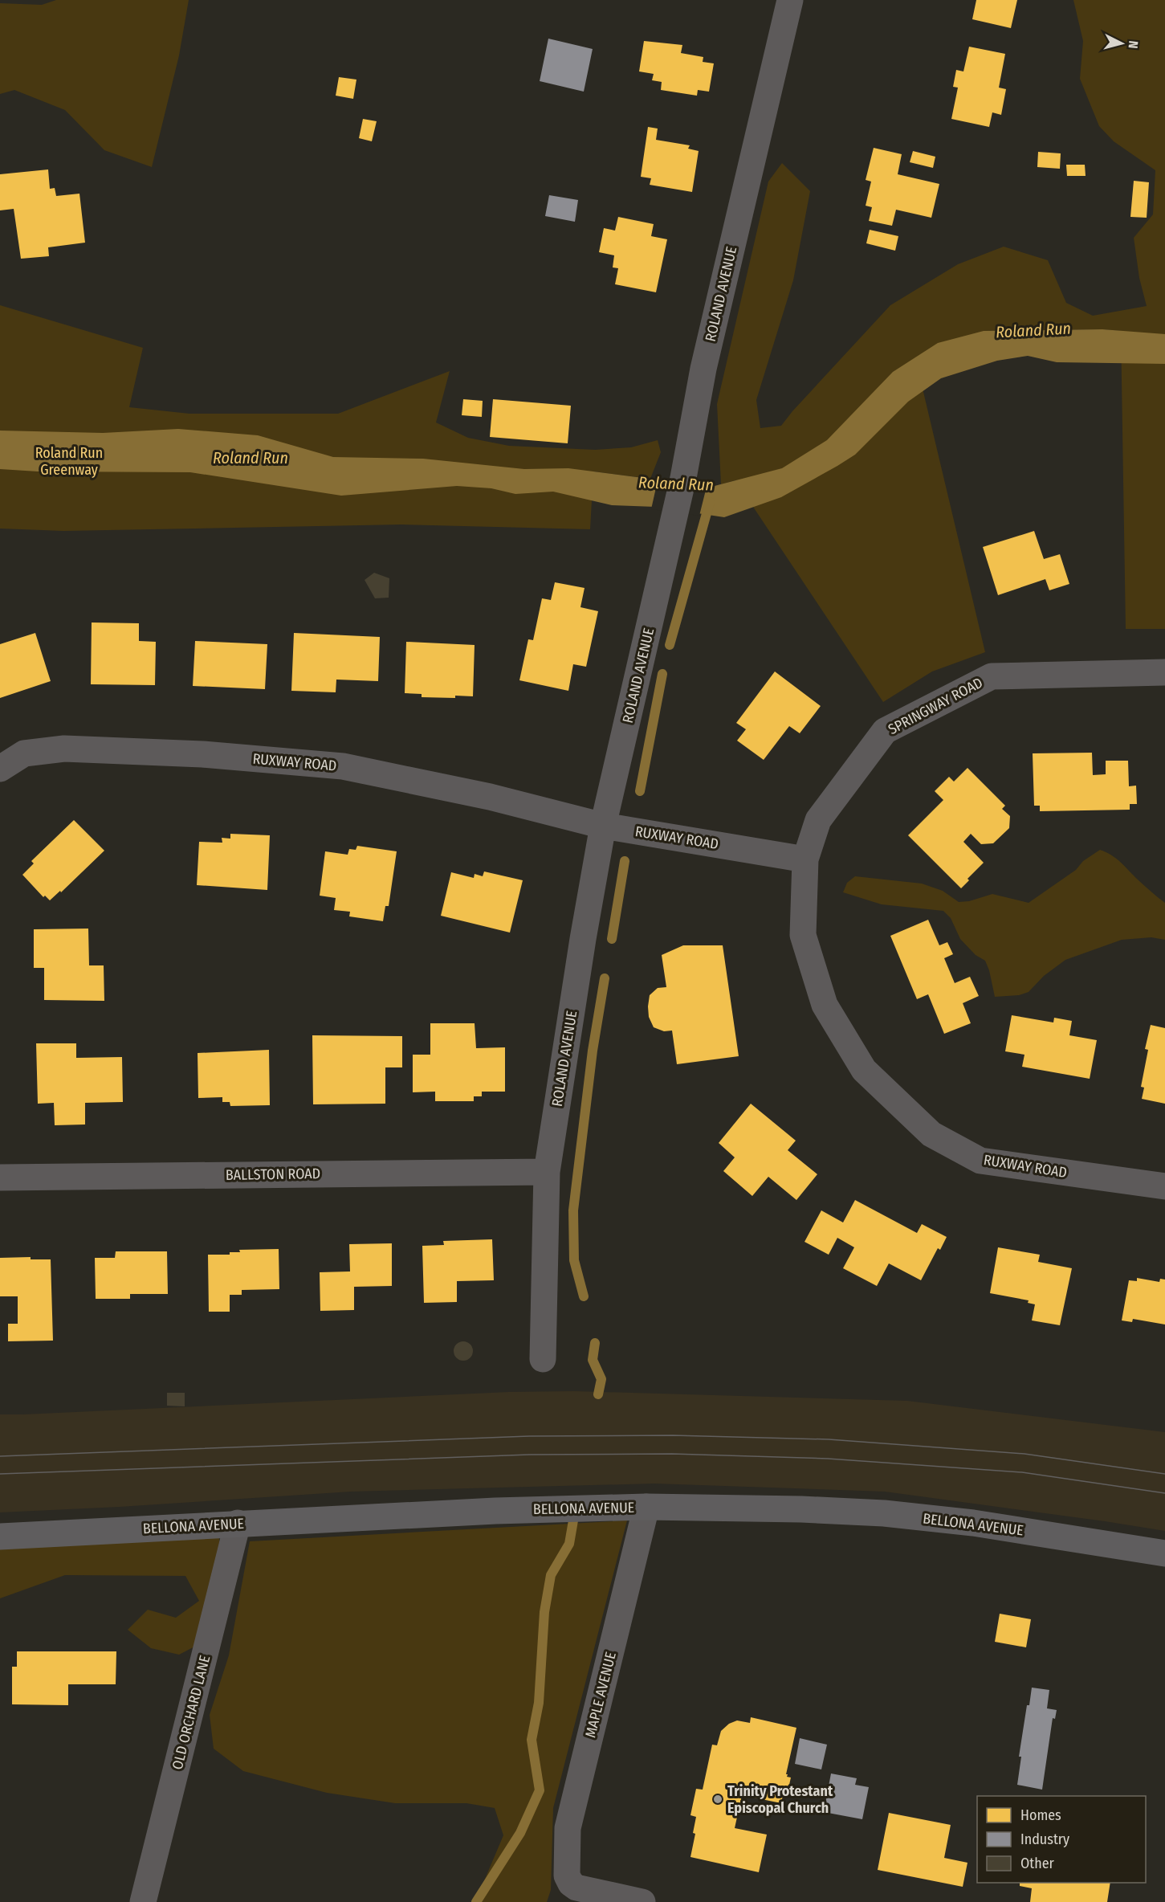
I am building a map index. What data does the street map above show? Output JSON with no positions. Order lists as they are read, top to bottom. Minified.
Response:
{"streets":{"street":["ROLAND AVENUE","SPRINGWAY ROAD","RUXWAY ROAD","BALLSTON ROAD","BELLONA AVENUE","MAPLE AVENUE","OLD ORCHARD LANE"]},"crossings":[["ROLAND AVENUE","RUXWAY ROAD"],["ROLAND AVENUE","BALLSTON ROAD"],["SPRINGWAY ROAD","RUXWAY ROAD"],["BELLONA AVENUE","MAPLE AVENUE"],["BELLONA AVENUE","OLD ORCHARD LANE"]],"water":["Roland Run"],"parks":["Roland Run Greenway"],"places":["Trinity Protestant Episcopal Church"],"legend":["Homes","Industry","Other"],"north":"right"}
